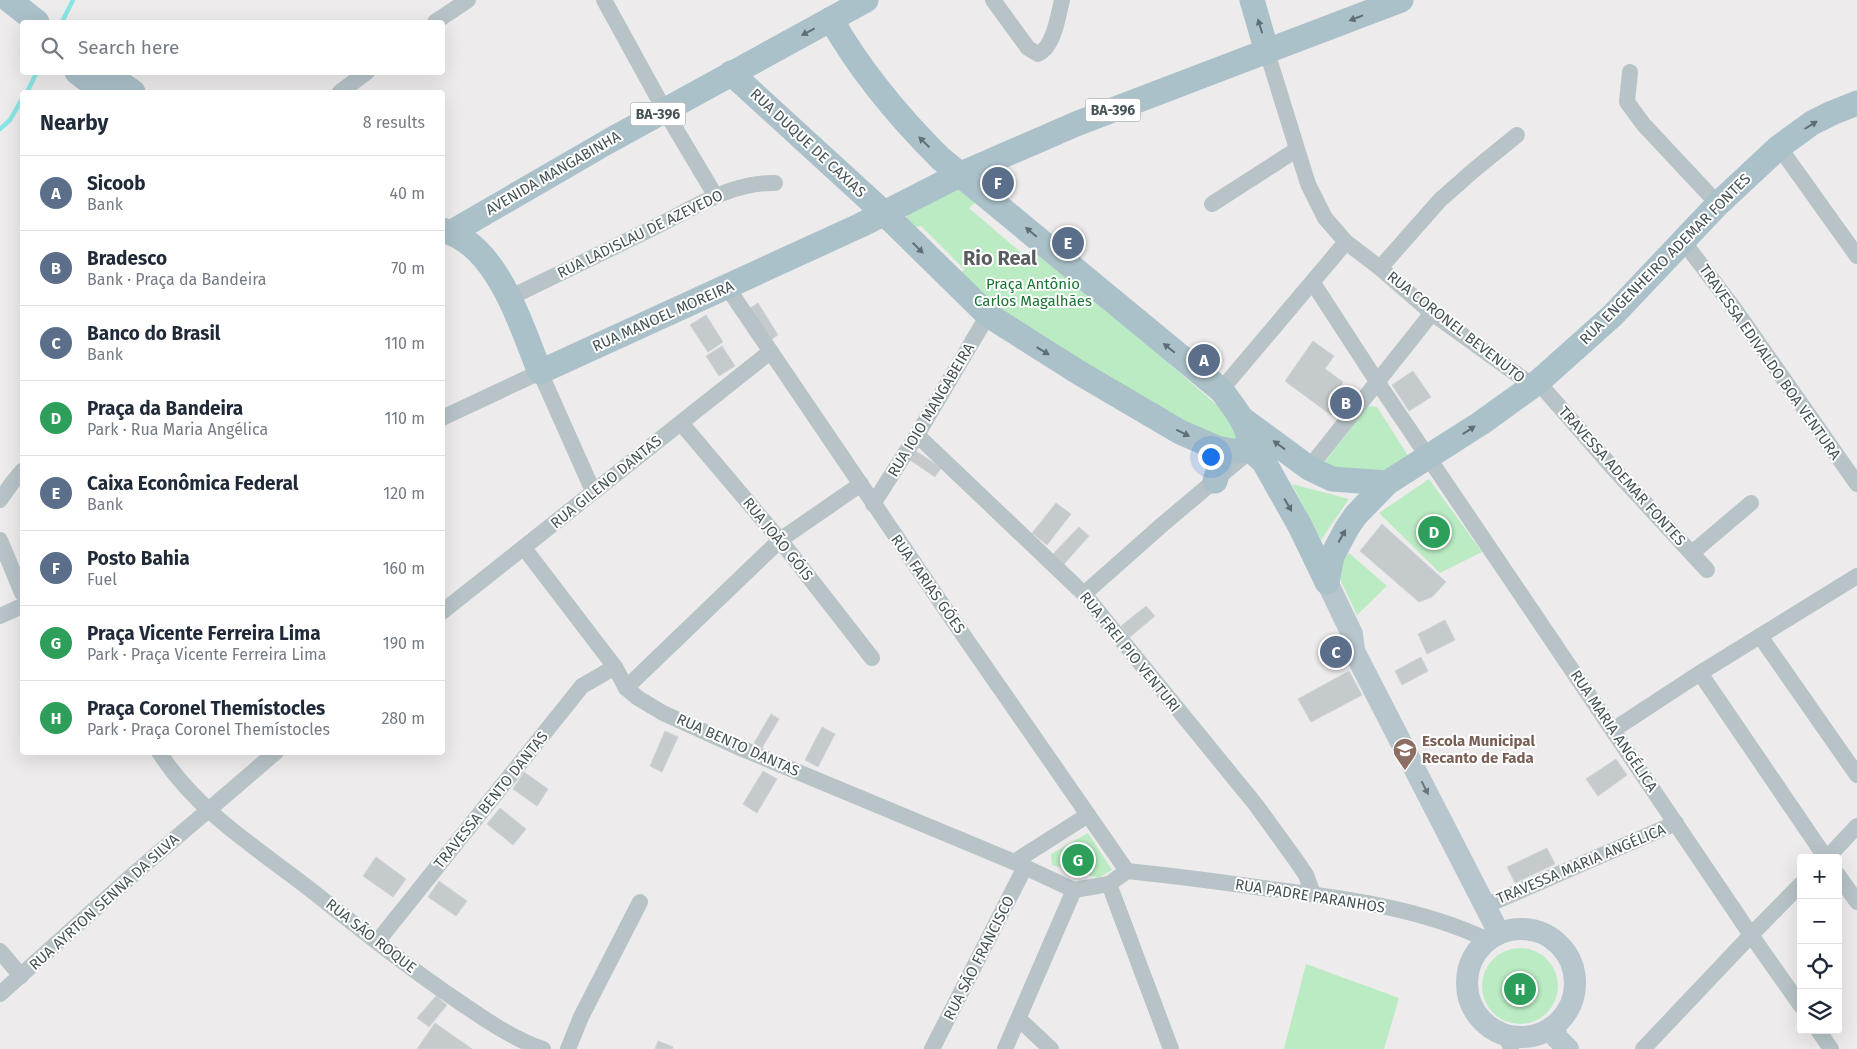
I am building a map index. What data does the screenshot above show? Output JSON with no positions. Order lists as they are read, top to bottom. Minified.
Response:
{"streets":{"main road":["BA-396","RUA DUQUE DE CAXIAS","AVENIDA MANGABINHA","RUA ENGENHEIRO ADEMAR FONTES","RUA MANOEL MOREIRA"],"street":["RUA LADISLAU DE AZEVEDO","RUA CORONEL BEVENUTO","TRAVESSA EDIVALDO BOA VENTURA","RUA IOIO MANGABEIRA","TRAVESSA ADEMAR FONTES","RUA GILENO DANTAS","RUA JOÃO GÓIS","RUA FARIAS GÓES","RUA FREI PIO VENTURI","RUA MARIA ANGÉLICA","RUA BENTO DANTAS","TRAVESSA BENTO DANTAS","TRAVESSA MARIA ANGÉLICA","RUA PADRE PARANHOS","RUA AYRTON SENNA DA SILVA","RUA SÃO ROQUE","RUA SÃO FRANCISCO"]},"crossings":[["BA-396","RUA DUQUE DE CAXIAS"],["BA-396","AVENIDA MANGABINHA"],["BA-396","RUA LADISLAU DE AZEVEDO"],["BA-396","RUA MANOEL MOREIRA"],["BA-396","RUA CORONEL BEVENUTO"],["RUA DUQUE DE CAXIAS","AVENIDA MANGABINHA"],["RUA DUQUE DE CAXIAS","RUA MANOEL MOREIRA"],["RUA ENGENHEIRO ADEMAR FONTES","RUA CORONEL BEVENUTO"],["RUA ENGENHEIRO ADEMAR FONTES","TRAVESSA EDIVALDO BOA VENTURA"],["RUA ENGENHEIRO ADEMAR FONTES","TRAVESSA ADEMAR FONTES"],["RUA ENGENHEIRO ADEMAR FONTES","RUA MARIA ANGÉLICA"],["RUA MANOEL MOREIRA","RUA FARIAS GÓES"],["RUA CORONEL BEVENUTO","TRAVESSA ADEMAR FONTES"],["RUA IOIO MANGABEIRA","RUA FARIAS GÓES"],["RUA IOIO MANGABEIRA","RUA FREI PIO VENTURI"],["RUA GILENO DANTAS","RUA JOÃO GÓIS"],["RUA GILENO DANTAS","RUA FARIAS GÓES"],["RUA GILENO DANTAS","RUA BENTO DANTAS"],["RUA FARIAS GÓES","RUA PADRE PARANHOS"],["RUA FREI PIO VENTURI","RUA PADRE PARANHOS"],["RUA MARIA ANGÉLICA","TRAVESSA MARIA ANGÉLICA"],["RUA BENTO DANTAS","TRAVESSA BENTO DANTAS"],["RUA BENTO DANTAS","RUA SÃO FRANCISCO"],["TRAVESSA BENTO DANTAS","RUA SÃO ROQUE"],["RUA AYRTON SENNA DA SILVA","RUA SÃO ROQUE"]],"one_way":["RUA ENGENHEIRO ADEMAR FONTES"],"districts":["Rio Real"],"parks":["Praça Antônio Carlos Magalhães"],"places":{"school or university":["Escola Municipal Recanto de Fada"]},"page":{"search":"Search here","heading":["Nearby","8 results"],"list":[{"mark":"A","name":"Sicoob","note":"Bank","value":"40 m"},{"mark":"B","name":"Bradesco","note":"Bank · Praça da Bandeira","value":"70 m"},{"mark":"C","name":"Banco do Brasil","note":"Bank","value":"110 m"},{"mark":"D","name":"Praça da Bandeira","note":"Park · Rua Maria Angélica","value":"110 m"},{"mark":"E","name":"Caixa Econômica Federal","note":"Bank","value":"120 m"},{"mark":"F","name":"Posto Bahia","note":"Fuel","value":"160 m"},{"mark":"G","name":"Praça Vicente Ferreira Lima","note":"Park · Praça Vicente Ferreira Lima","value":"190 m"},{"mark":"H","name":"Praça Coronel Themístocles","note":"Park · Praça Coronel Themístocles","value":"280 m"}],"pins":["F","E","A","B","D","C","G","H"],"map_buttons":["+","−"]}}
